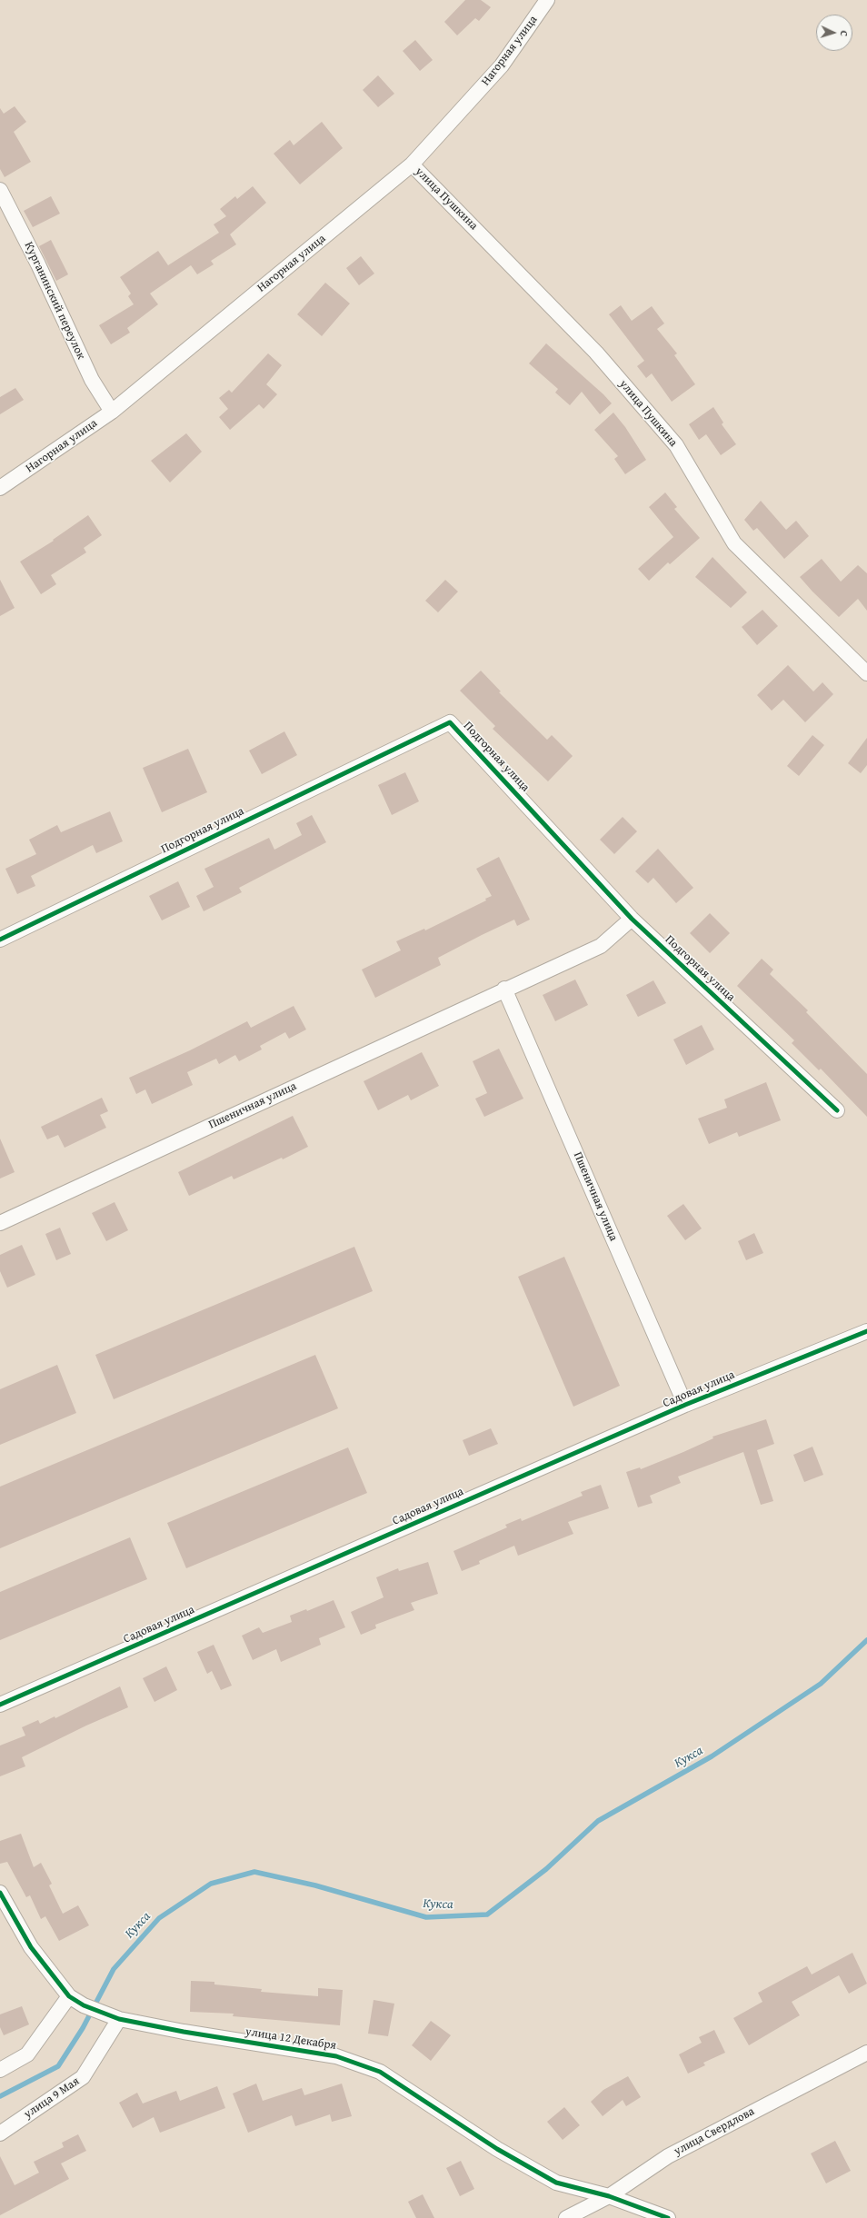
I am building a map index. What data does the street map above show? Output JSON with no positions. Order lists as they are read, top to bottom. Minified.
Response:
{"streets":{"street":["Нагорная улица","улица Пушкина","Курганинский переулок","Подгорная улица","Пшеничная улица","Садовая улица","улица 12 Декабря","улица 9 Мая","улица Свердлова"]},"crossings":[["Нагорная улица","улица Пушкина"],["Нагорная улица","Курганинский переулок"],["Подгорная улица","Пшеничная улица"],["Пшеничная улица","Садовая улица"],["улица 12 Декабря","улица 9 Мая"],["улица 12 Декабря","улица Свердлова"]],"water":["Кукса"],"north":"right"}
